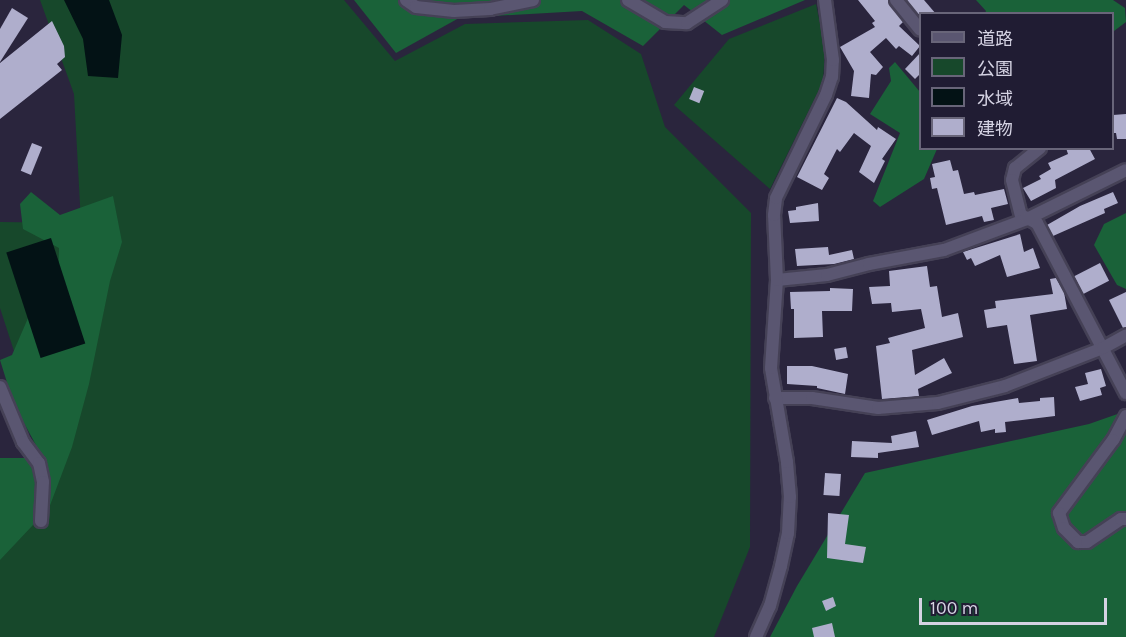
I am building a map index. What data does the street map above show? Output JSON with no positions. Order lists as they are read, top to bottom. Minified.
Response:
{"legend":["道路","公園","水域","建物"],"scale_bar":"100 m"}
